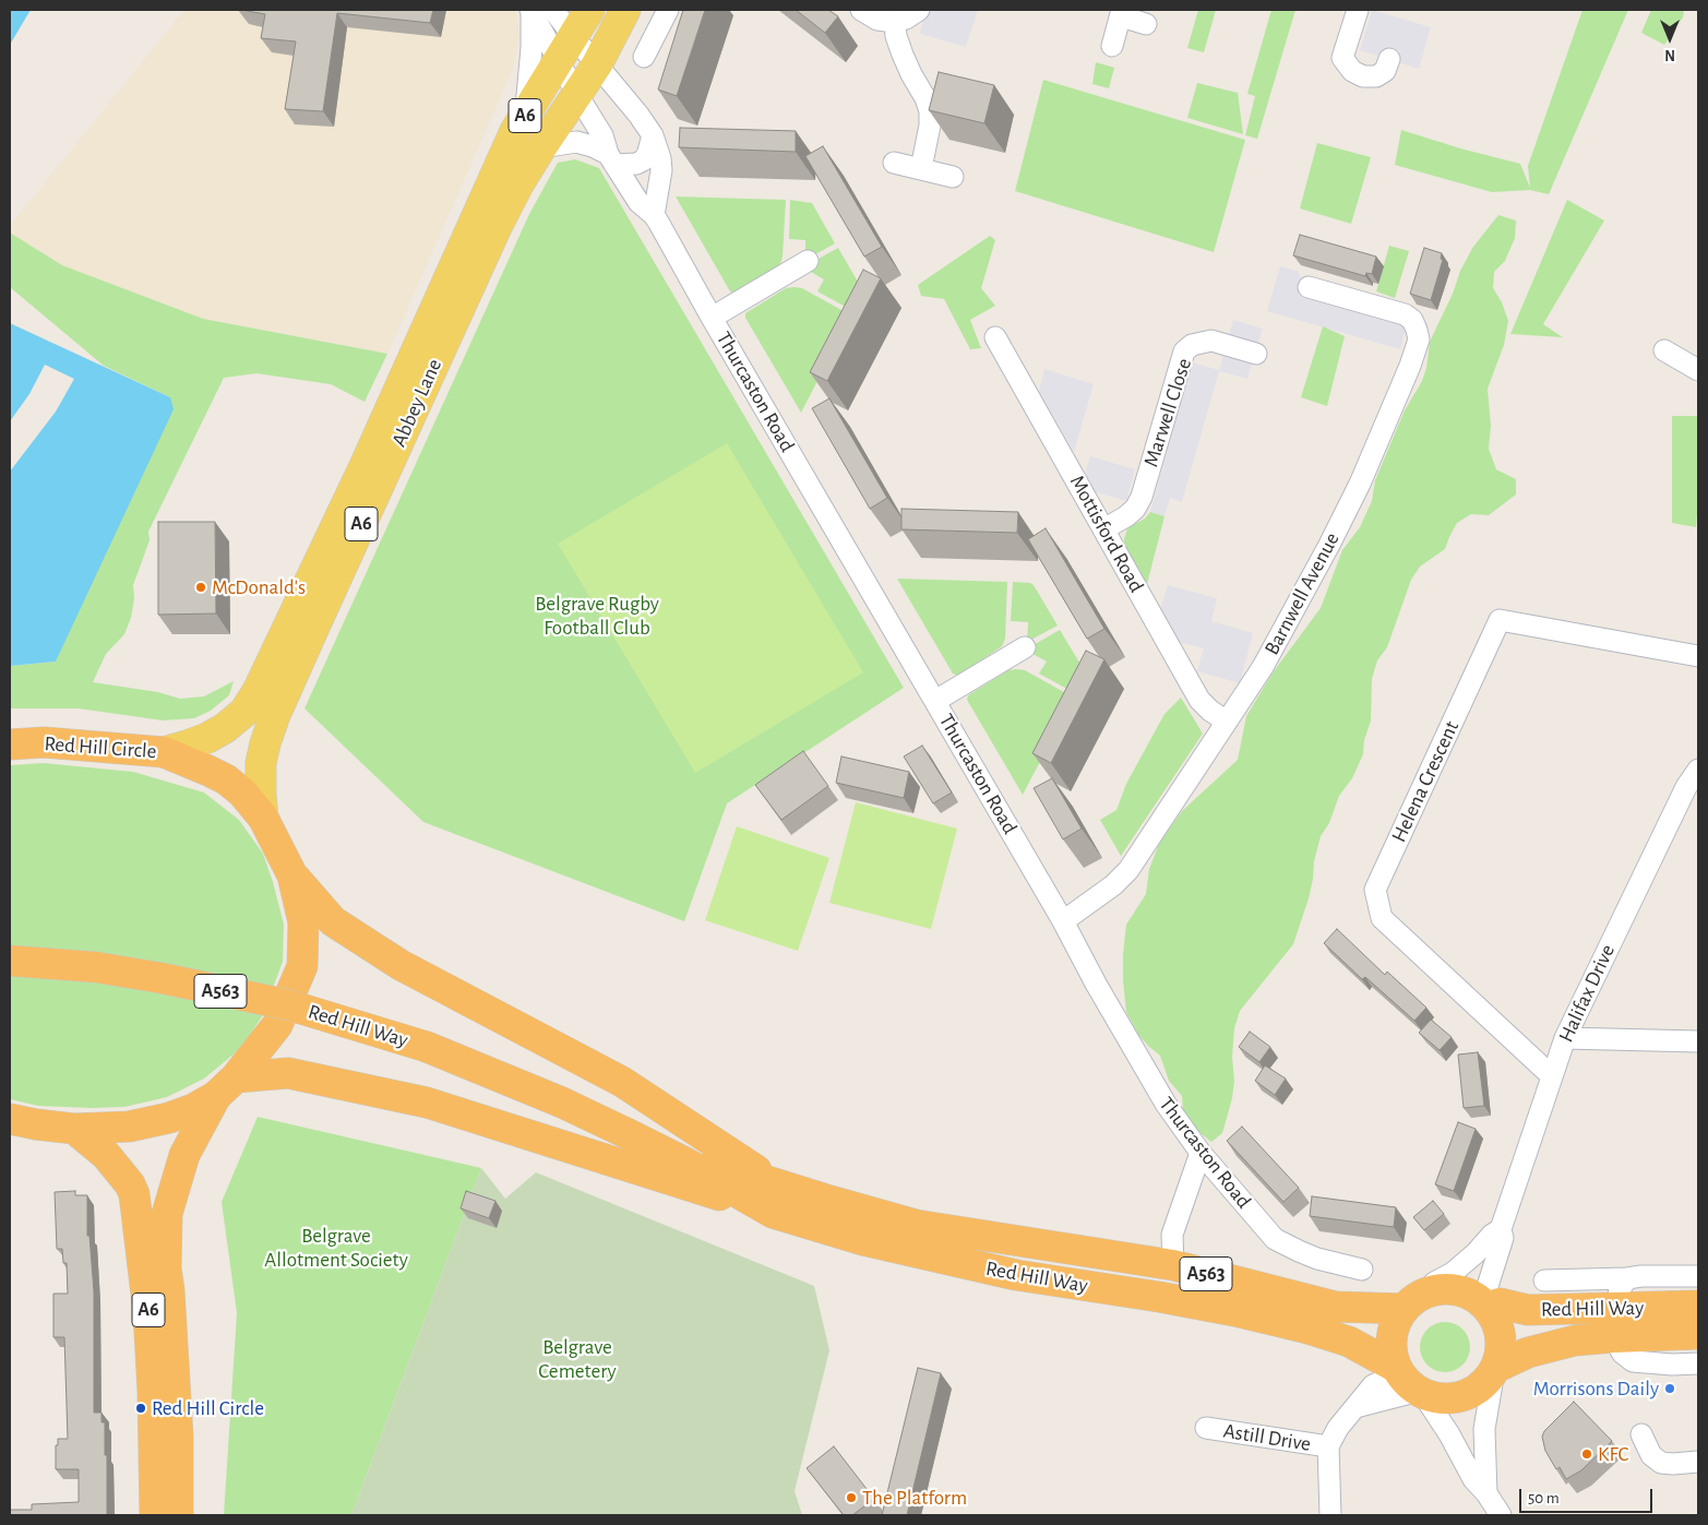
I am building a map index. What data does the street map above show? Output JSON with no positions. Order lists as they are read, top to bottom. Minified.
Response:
{"streets":{"highway":["A6","Red Hill Circle","A563","Red Hill Way"],"main road":["Abbey Lane"],"street":["Thurcaston Road","Marwell Close","Mottisford Road","Barnwell Avenue","Helena Crescent","Halifax Drive","Astill Drive"]},"crossings":[["A6","Red Hill Circle"],["Thurcaston Road","Abbey Lane"],["Thurcaston Road","Barnwell Avenue"],["Abbey Lane","Red Hill Circle"],["Marwell Close","Mottisford Road"],["Mottisford Road","Barnwell Avenue"],["Helena Crescent","Halifax Drive"],["Halifax Drive","Red Hill Way"],["Halifax Drive","Astill Drive"],["Red Hill Way","Astill Drive"]],"parks":["Belgrave Rugby Football Club","Belgrave Allotment Society","Belgrave Cemetery"],"places":["McDonald's","Morrisons Daily","Red Hill Circle","KFC","The Platform"],"scale_bar":"50 m","north":"bottom"}
